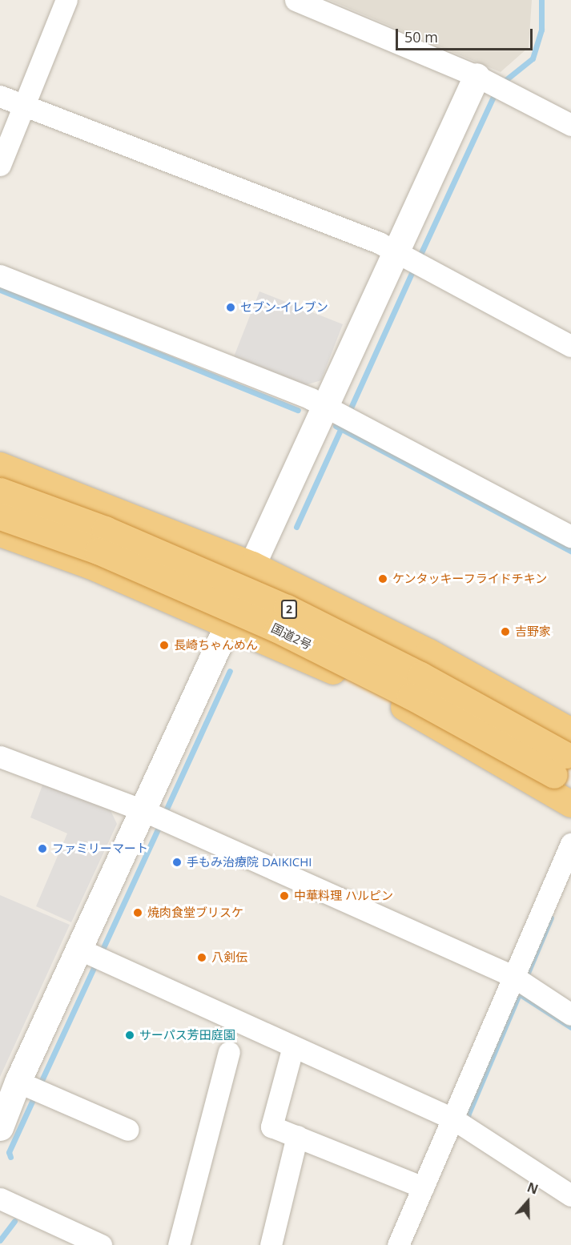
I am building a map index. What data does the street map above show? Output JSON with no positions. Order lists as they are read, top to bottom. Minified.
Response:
{"streets":{"highway":["2","国道2号"]},"places":["セブン-イレブン","ケンタッキーフライドチキン","吉野家","長崎ちゃんめん","ファミリーマート","手もみ治療院 DAIKICHI","中華料理 ハルピン","焼肉食堂ブリスケ","八剣伝","サーパス芳田庭園"],"scale_bar":"50 m","north":"top"}
